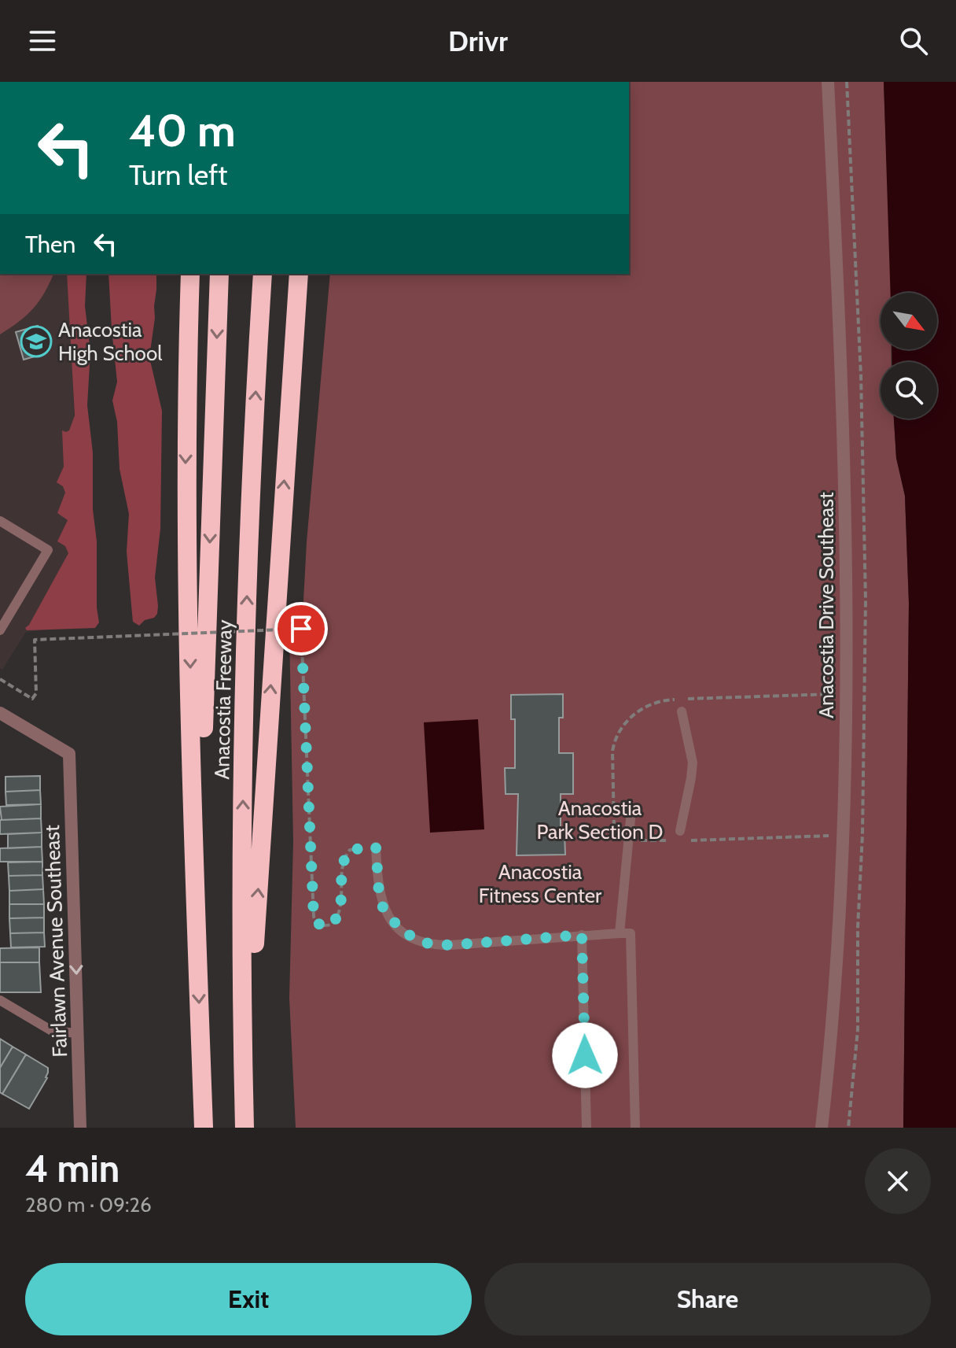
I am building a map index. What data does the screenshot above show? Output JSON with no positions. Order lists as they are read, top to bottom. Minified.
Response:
{"streets":{"highway":["Anacostia Freeway"],"street":["Anacostia Drive Southeast","Fairlawn Avenue Southeast"]},"one_way":["Fairlawn Avenue Southeast"],"parks":["Anacostia Park Section D","Anacostia Fitness Center"],"places":{"school or university":["Anacostia High School"]},"north":"bottom right","page":{"header":"Drivr","turn":["40 m","Turn left"],"then":"Then","heading":["4 min","280 m · 09:26"],"buttons":["Exit","Share"]}}
